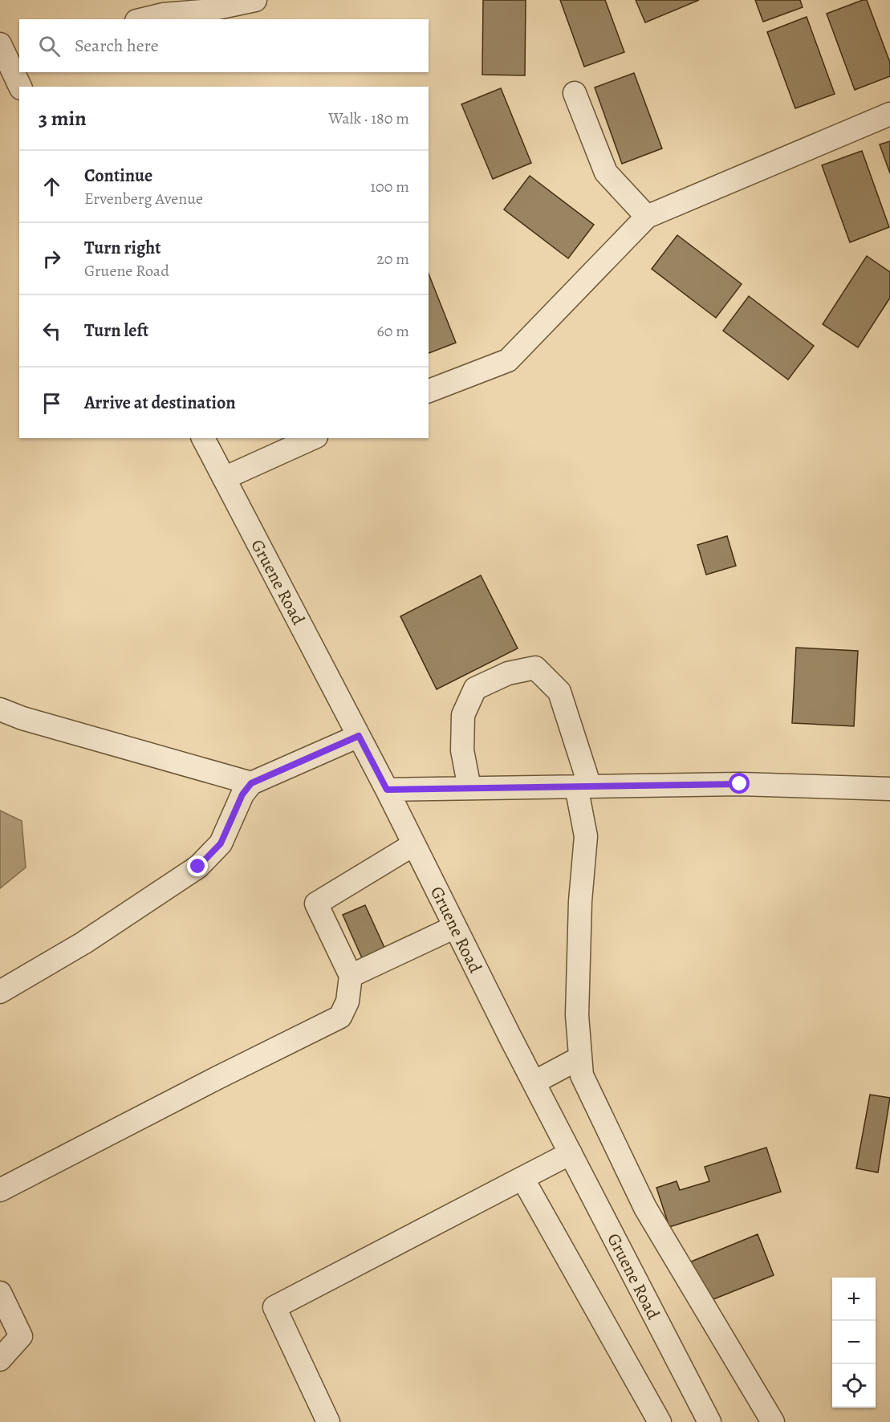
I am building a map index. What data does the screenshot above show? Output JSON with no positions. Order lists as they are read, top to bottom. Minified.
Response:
{"streets":{"street":["Gruene Road"]},"page":{"search":"Search here","heading":["3 min","Walk · 180 m"],"list":[["Continue","Ervenberg Avenue","100 m"],["Turn right","Gruene Road","20 m"],["Turn left","60 m"],"Arrive at destination"],"map_buttons":["+","−"]}}
